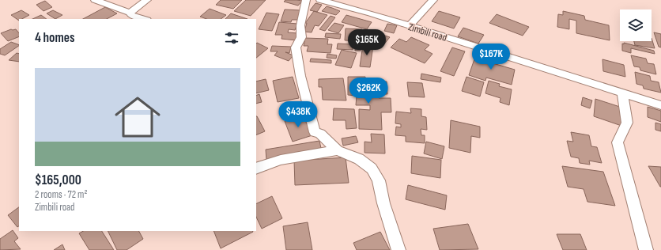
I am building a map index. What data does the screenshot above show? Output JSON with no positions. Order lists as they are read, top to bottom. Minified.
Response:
{"streets":{"street":["Zimbili road"]},"page":{"heading":"4 homes","price":["$165K","$167K","$262K","$438K"],"list":[{"name":"$165,000","note":"2 rooms · 72 m² · Zimbili road"}]}}
